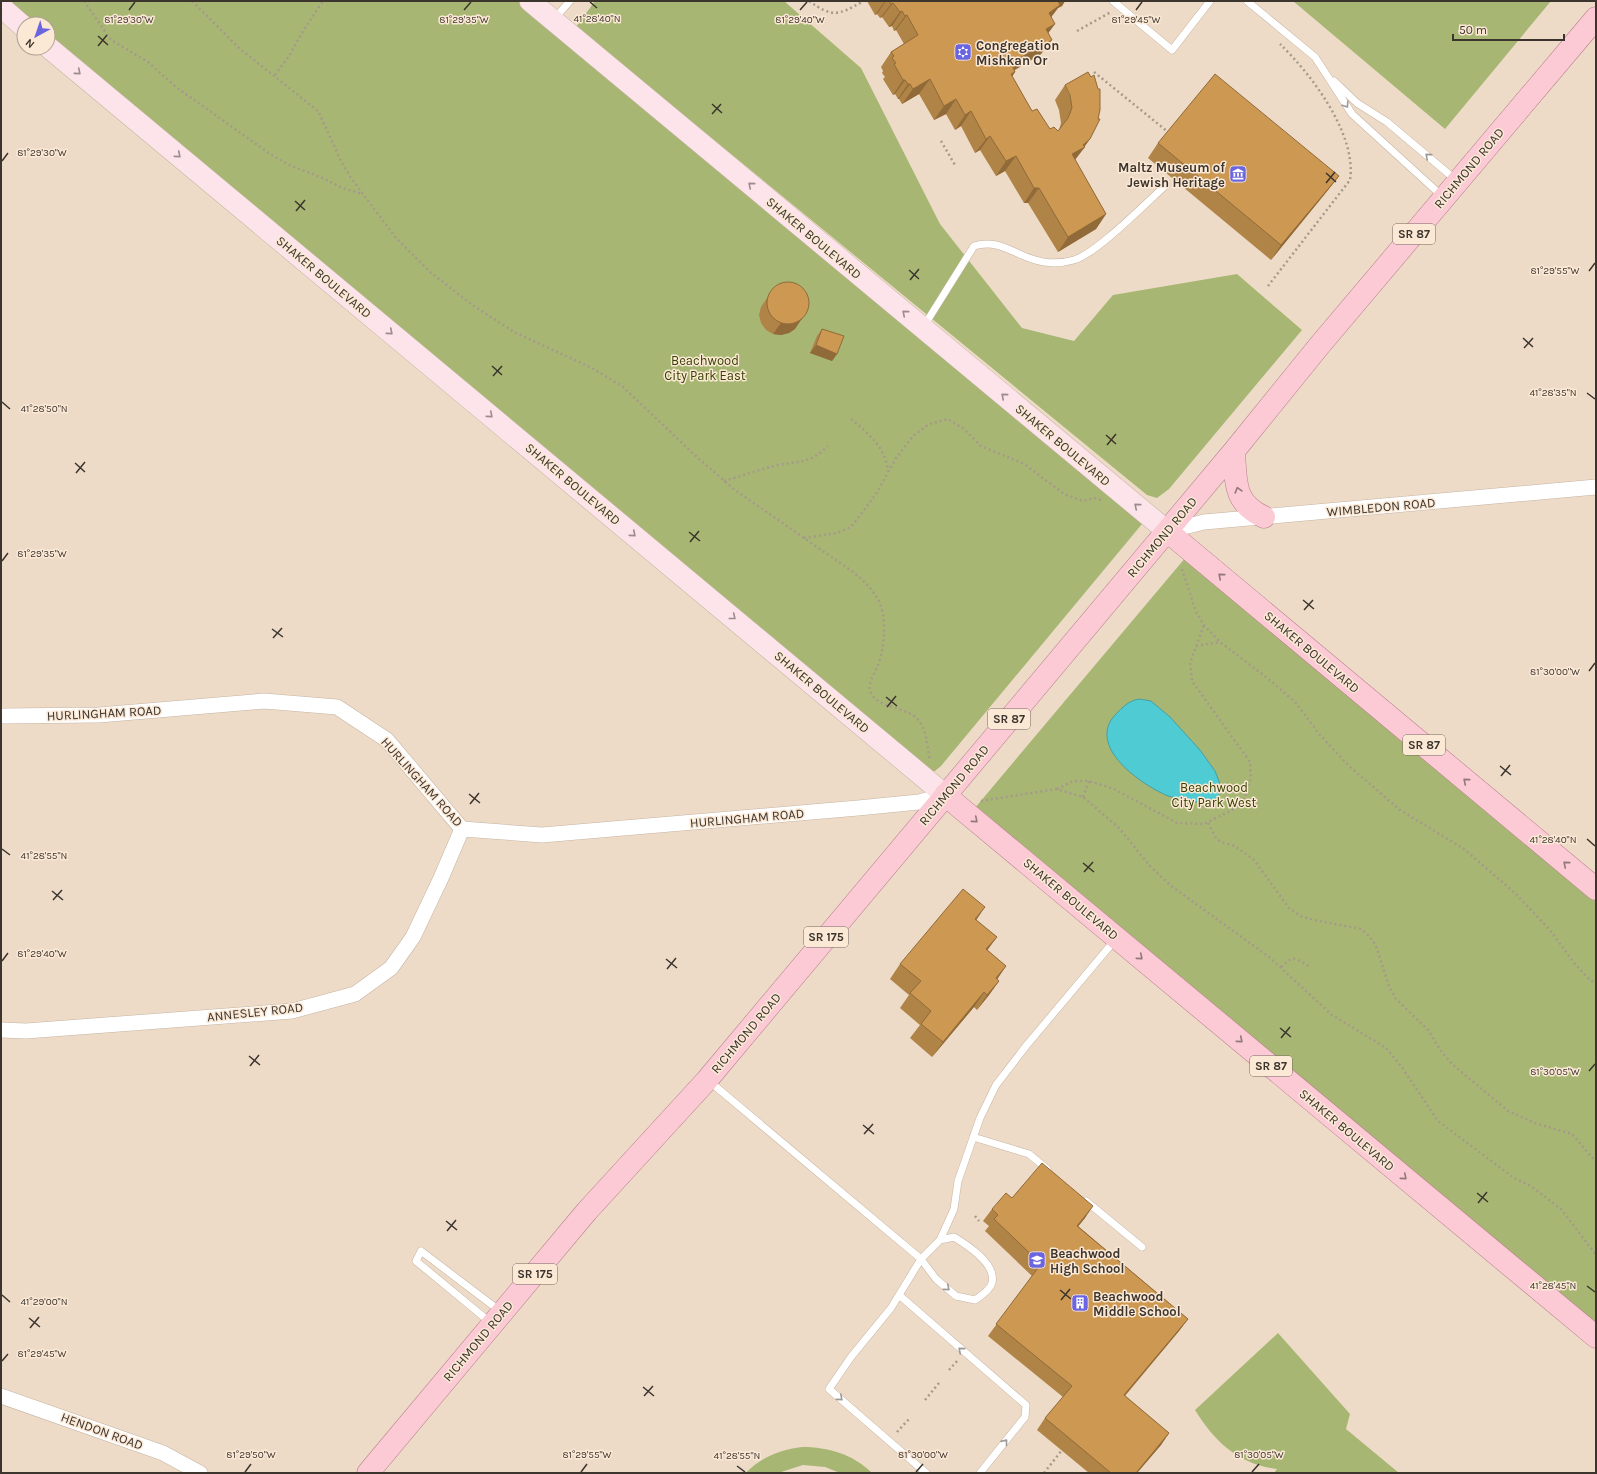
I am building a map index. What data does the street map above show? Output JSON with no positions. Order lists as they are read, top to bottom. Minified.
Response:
{"streets":{"main road":["RICHMOND ROAD","SR 87","SHAKER BOULEVARD","SR 175"],"street":["WIMBLEDON ROAD","HURLINGHAM ROAD","ANNESLEY ROAD","HENDON ROAD"]},"crossings":[["RICHMOND ROAD","SHAKER BOULEVARD"],["RICHMOND ROAD","WIMBLEDON ROAD"],["RICHMOND ROAD","HURLINGHAM ROAD"],["SHAKER BOULEVARD","WIMBLEDON ROAD"],["SHAKER BOULEVARD","HURLINGHAM ROAD"],["HURLINGHAM ROAD","ANNESLEY ROAD"]],"parks":["Beachwood City Park East","Beachwood City Park West"],"places":{"synagogue":["Congregation Mishkan Or"],"museum":["Maltz Museum of Jewish Heritage"],"school or university":["Beachwood High School"],"building":["Beachwood Middle School"]},"scale_bar":"50 m","north":"bottom left","coordinates":["41°28'40\"N","81°29'30\"W","81°29'35\"W","81°29'40\"W","81°29'45\"W","81°29'55\"W","41°28'35\"N","41°28'50\"N","81°30'00\"W","41°28'55\"N","81°30'05\"W","41°28'45\"N","41°29'00\"N","81°29'50\"W"]}
